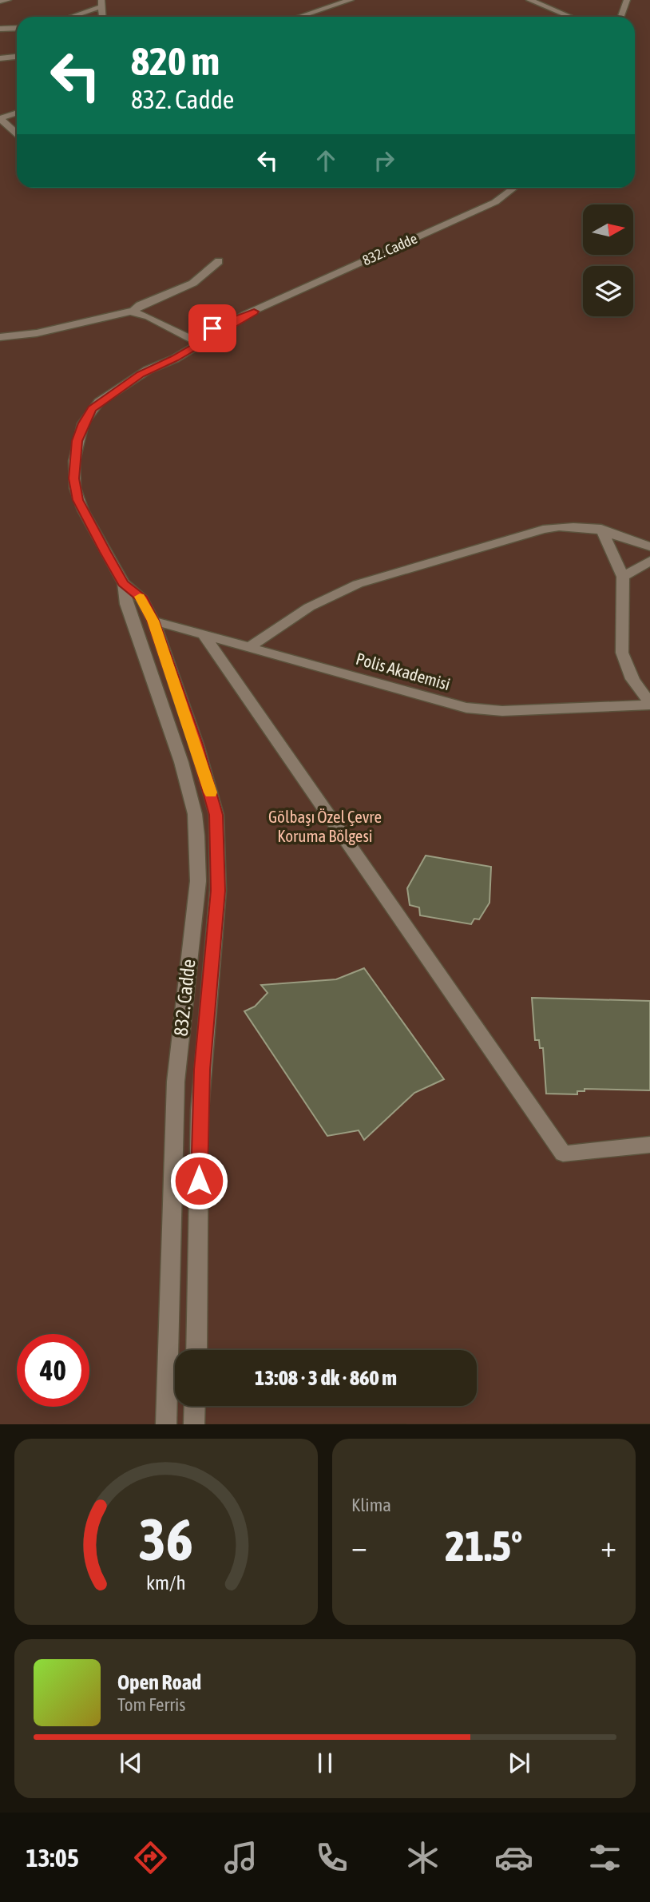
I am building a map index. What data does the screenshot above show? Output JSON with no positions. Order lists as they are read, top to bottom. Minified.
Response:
{"streets":{"street":["832. Cadde","Polis Akademisi"]},"crossings":[["832. Cadde","Polis Akademisi"]],"parks":["Gölbaşı Özel Çevre Koruma Bölgesi"],"north":"right","page":{"turn":["820 m","832. Cadde"],"limit":"40","trip":"13:08 · 3 dk · 860 m","tile":"Klima","heat":["−","21.5°","+"],"song":["Open Road","Tom Ferris"],"tabs":"13:05","gauge":["36","km/h"]}}
